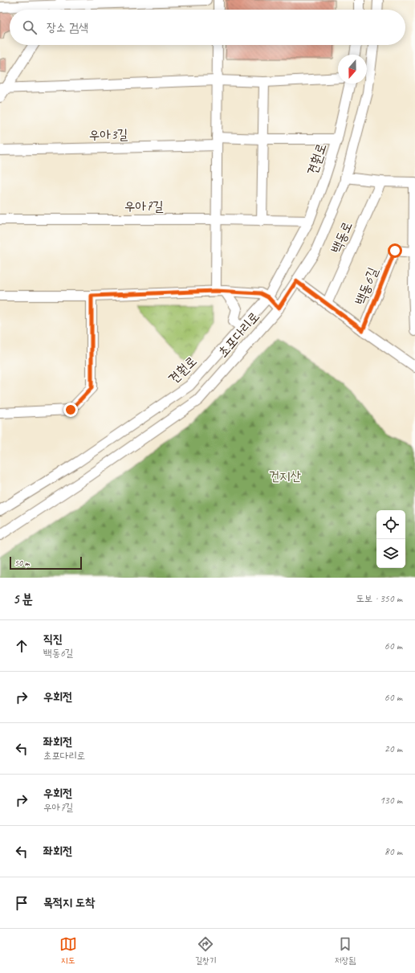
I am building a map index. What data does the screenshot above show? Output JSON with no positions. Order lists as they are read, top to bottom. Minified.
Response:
{"streets":{"street":["우아3길","견훤로","우아7길","백동로","백동6길","초포다리로"]},"crossings":[["우아3길","견훤로"],["견훤로","우아7길"]],"parks":["건지산"],"scale_bar":"50 m","north":"bottom","page":{"search":"장소 검색","scale":"50 m","heading":["5 분","도보 · 350 m"],"list":[["직진","백동6길","60 m"],["우회전","60 m"],["좌회전","초포다리로","20 m"],["우회전","우아7길","130 m"],["좌회전","80 m"],"목적지 도착"],"nav":["지도","길찾기","저장됨"]}}
